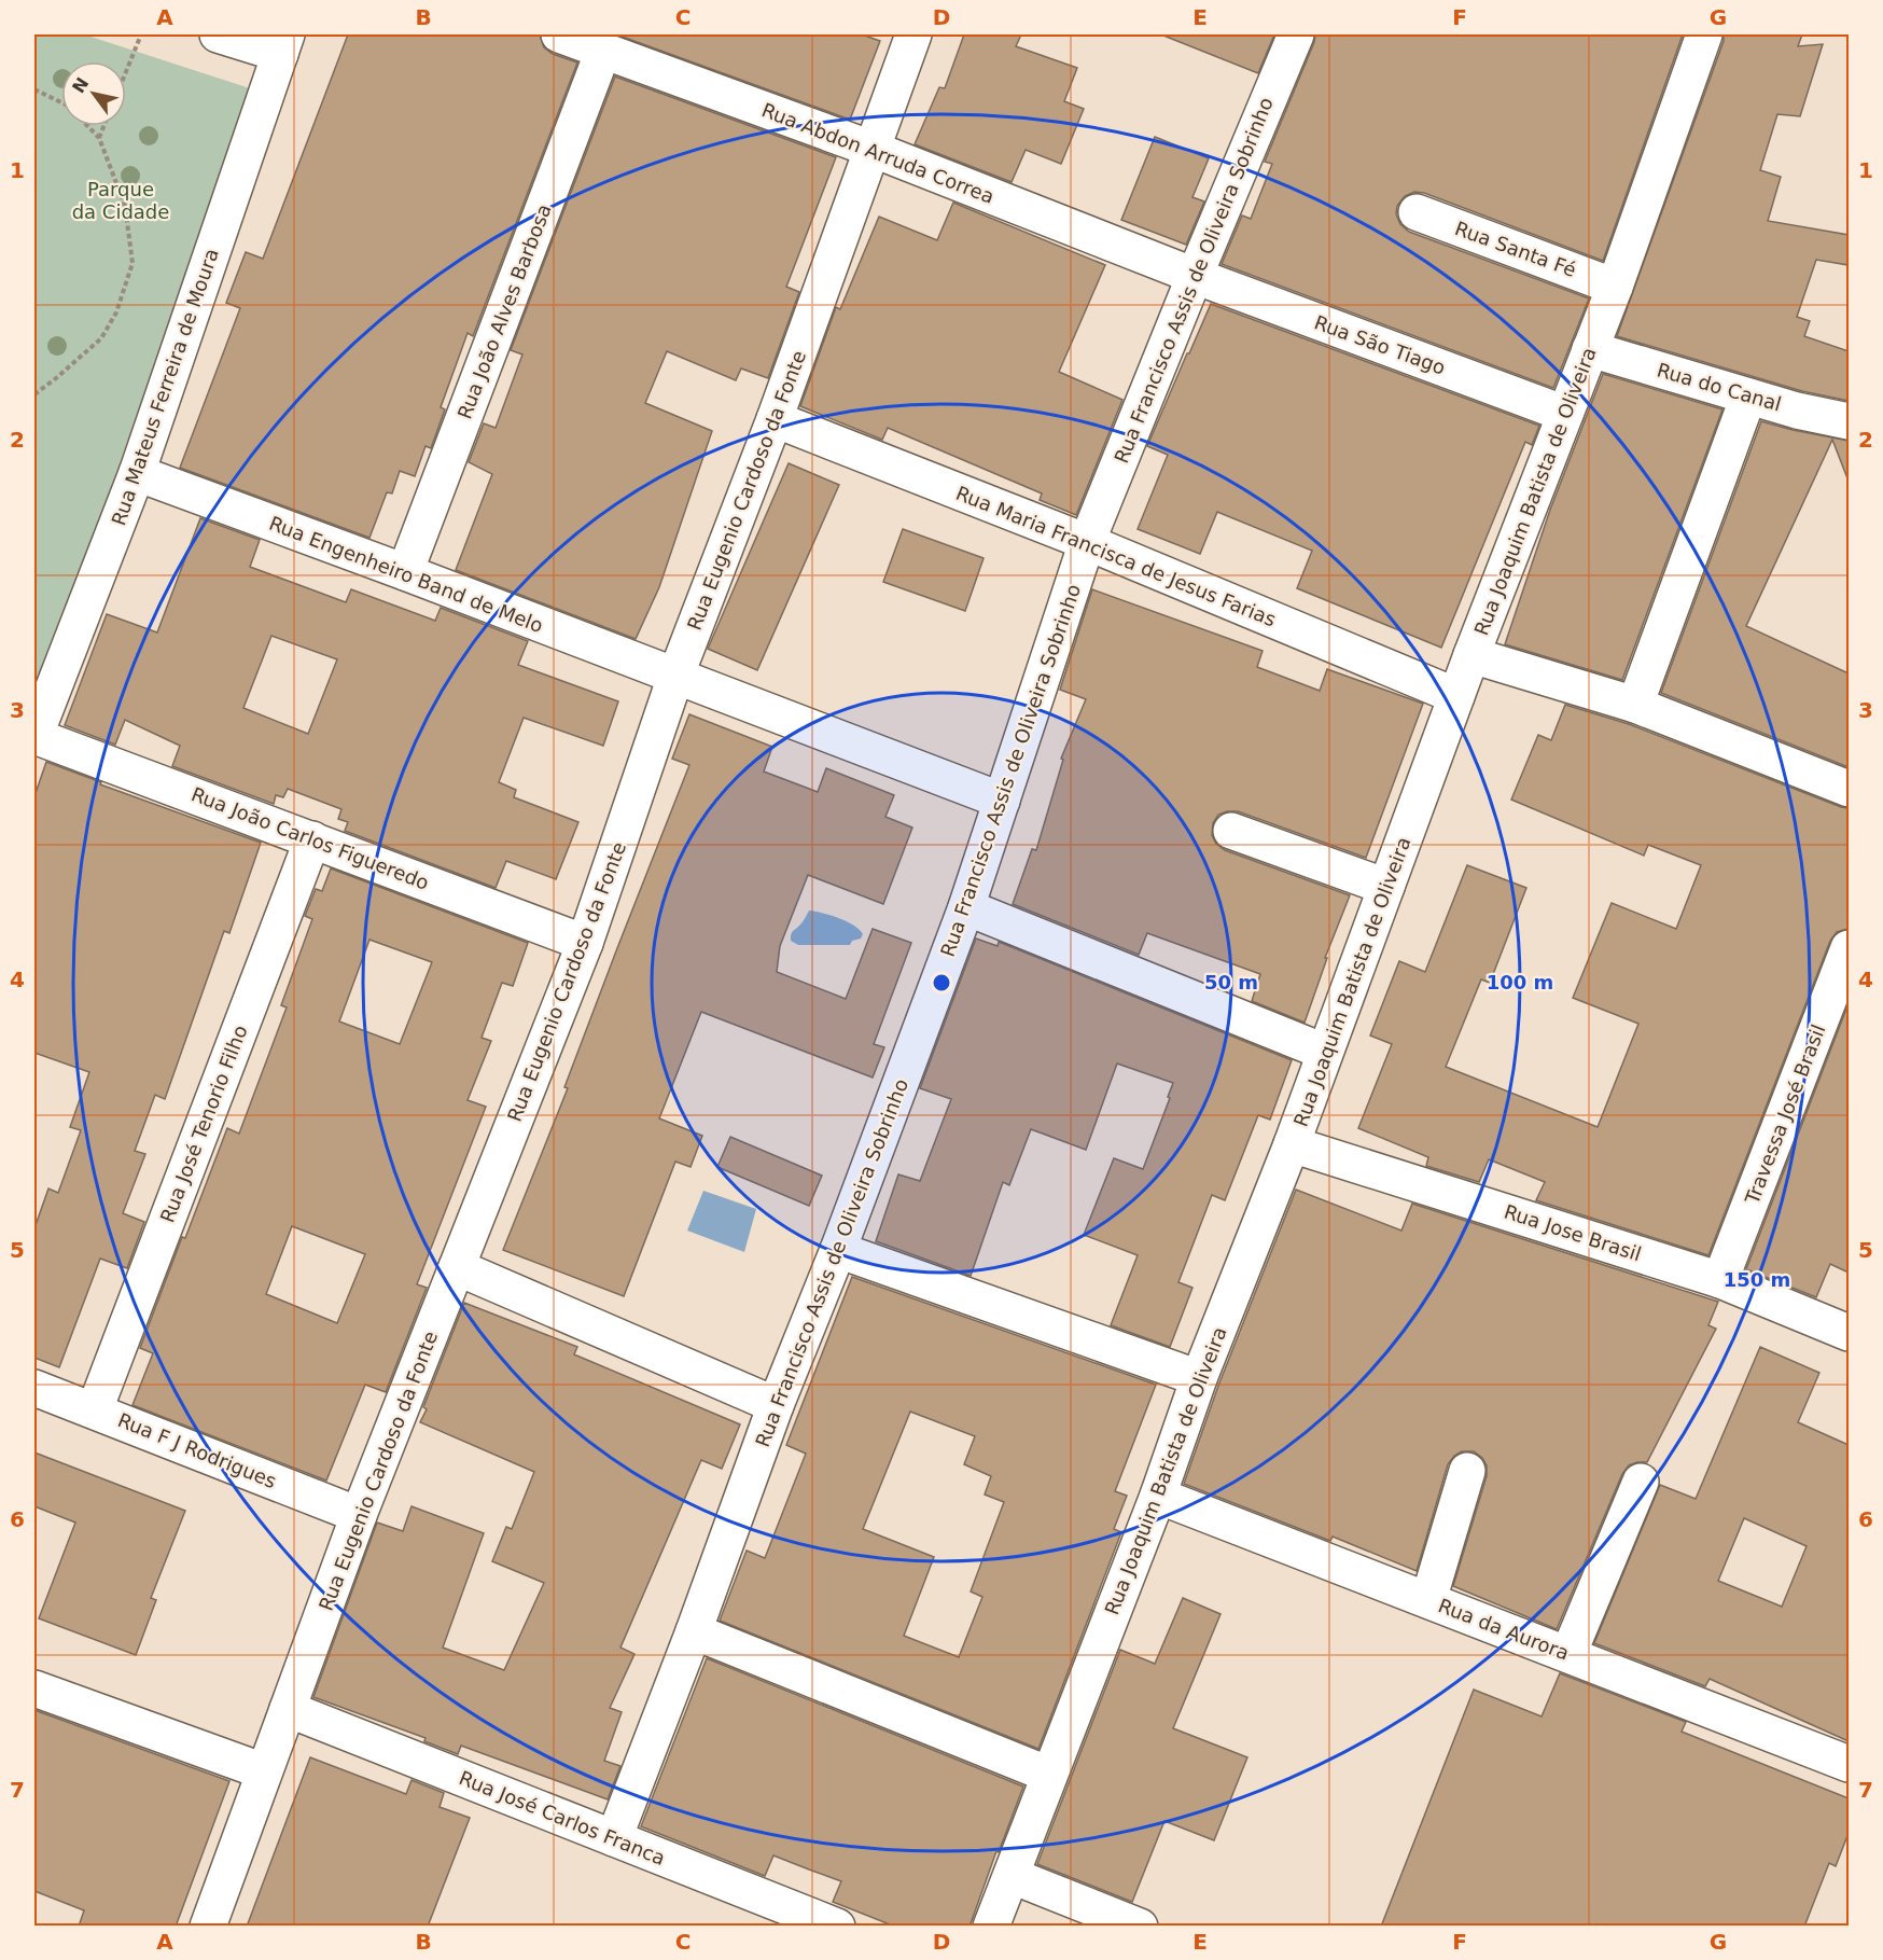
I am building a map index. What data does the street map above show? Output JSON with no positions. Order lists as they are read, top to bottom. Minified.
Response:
{"streets":{"street":["Rua Abdon Arruda Correa","Rua Santa Fé","Rua Francisco Assis de Oliveira Sobrinho","Rua João Alves Barbosa","Rua São Tiago","Rua Mateus Ferreira de Moura","Rua do Canal","Rua Eugenio Cardoso da Fonte","Rua Joaquim Batista de Oliveira","Rua Maria Francisca de Jesus Farias","Rua Engenheiro Band de Melo","Rua João Carlos Figueredo","Travessa José Brasil","Rua José Tenorio Filho","Rua Jose Brasil","Rua F J Rodrigues","Rua da Aurora","Rua José Carlos Franca"]},"crossings":[["Rua Abdon Arruda Correa","Rua Francisco Assis de Oliveira Sobrinho"],["Rua Abdon Arruda Correa","Rua João Alves Barbosa"],["Rua Abdon Arruda Correa","Rua São Tiago"],["Rua Abdon Arruda Correa","Rua Eugenio Cardoso da Fonte"],["Rua Santa Fé","Rua Joaquim Batista de Oliveira"],["Rua Francisco Assis de Oliveira Sobrinho","Rua São Tiago"],["Rua Francisco Assis de Oliveira Sobrinho","Rua Maria Francisca de Jesus Farias"],["Rua Francisco Assis de Oliveira Sobrinho","Rua Engenheiro Band de Melo"],["Rua Francisco Assis de Oliveira Sobrinho","Rua José Carlos Franca"],["Rua João Alves Barbosa","Rua Engenheiro Band de Melo"],["Rua São Tiago","Rua Joaquim Batista de Oliveira"],["Rua Mateus Ferreira de Moura","Rua Engenheiro Band de Melo"],["Rua Mateus Ferreira de Moura","Rua João Carlos Figueredo"],["Rua do Canal","Rua Joaquim Batista de Oliveira"],["Rua Eugenio Cardoso da Fonte","Rua Maria Francisca de Jesus Farias"],["Rua Eugenio Cardoso da Fonte","Rua Engenheiro Band de Melo"],["Rua Eugenio Cardoso da Fonte","Rua João Carlos Figueredo"],["Rua Eugenio Cardoso da Fonte","Rua F J Rodrigues"],["Rua Eugenio Cardoso da Fonte","Rua José Carlos Franca"],["Rua Joaquim Batista de Oliveira","Rua Maria Francisca de Jesus Farias"],["Rua Joaquim Batista de Oliveira","Rua Jose Brasil"],["Rua Joaquim Batista de Oliveira","Rua da Aurora"],["Rua João Carlos Figueredo","Rua José Tenorio Filho"],["Travessa José Brasil","Rua Jose Brasil"],["Rua José Tenorio Filho","Rua F J Rodrigues"]],"parks":["Parque da Cidade"],"north":"top left","grid":{"columns":["A","B","C","D","E","F","G"],"rows":["1","2","3","4","5","6","7"]},"rings":["50 m","100 m","150 m"]}
